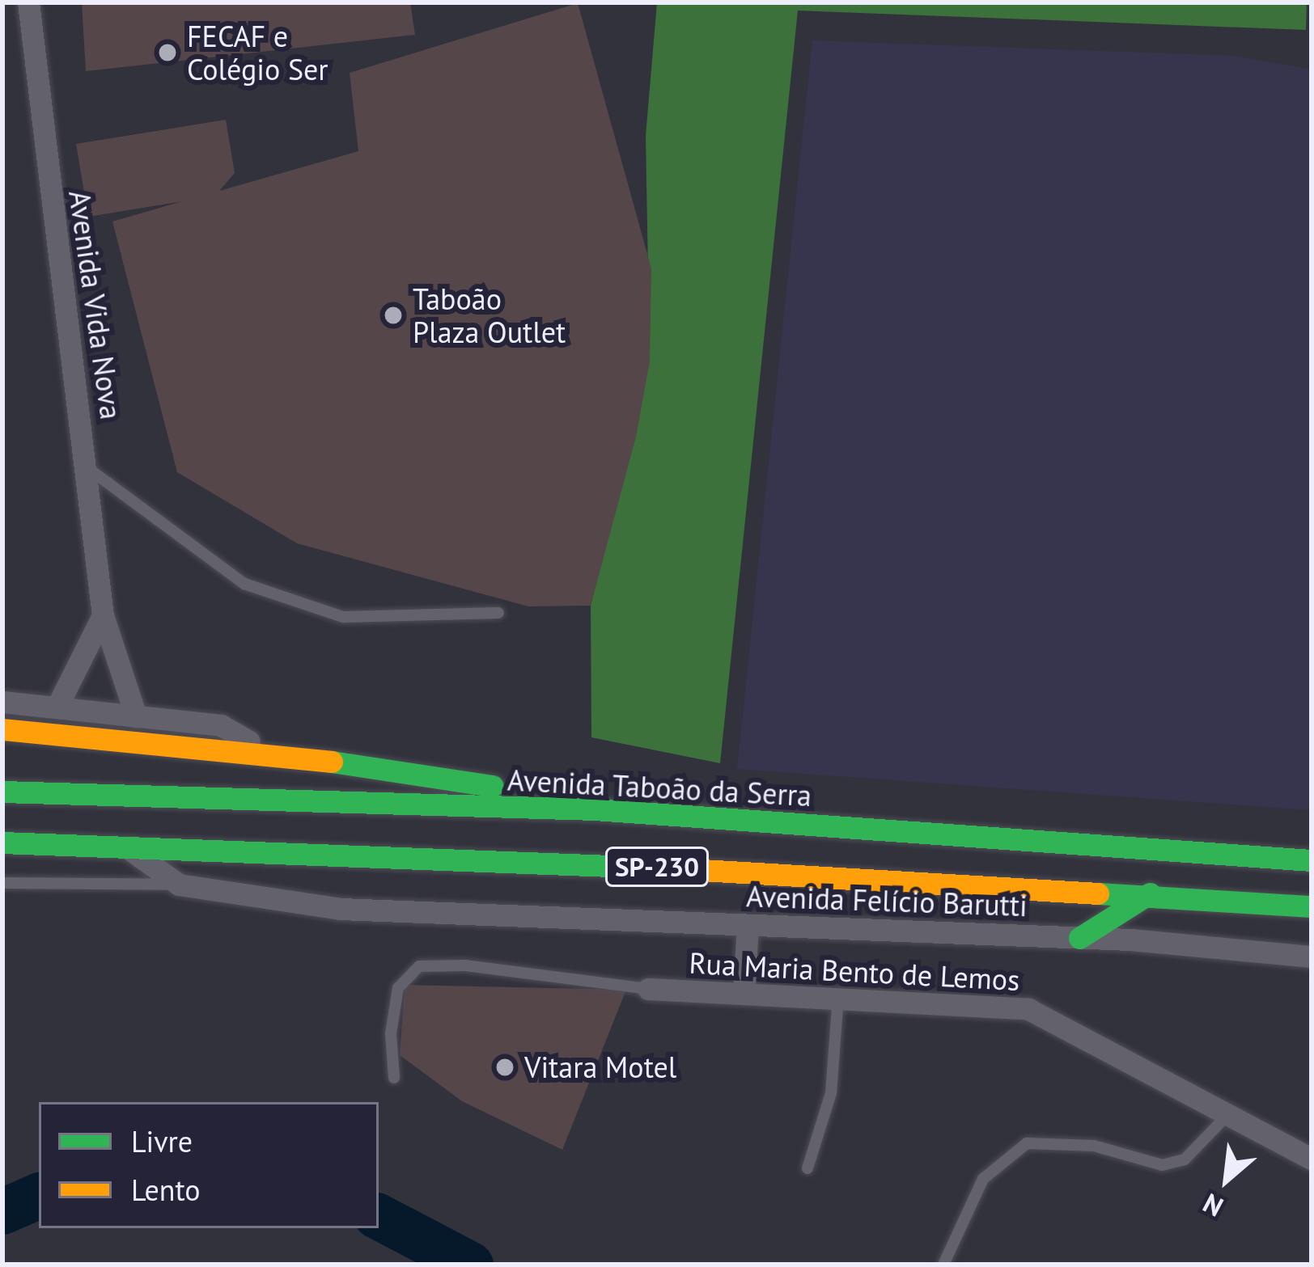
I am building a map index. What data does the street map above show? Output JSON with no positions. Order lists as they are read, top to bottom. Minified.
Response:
{"streets":{"highway":["Avenida Taboão da Serra","SP-230"],"street":["Avenida Vida Nova","Avenida Felício Barutti","Rua Maria Bento de Lemos"]},"crossings":[["SP-230","Avenida Felício Barutti"]],"places":["FECAF e Colégio Ser","Taboão Plaza Outlet","Vitara Motel"],"legend":["Livre","Lento"],"north":"bottom left"}
